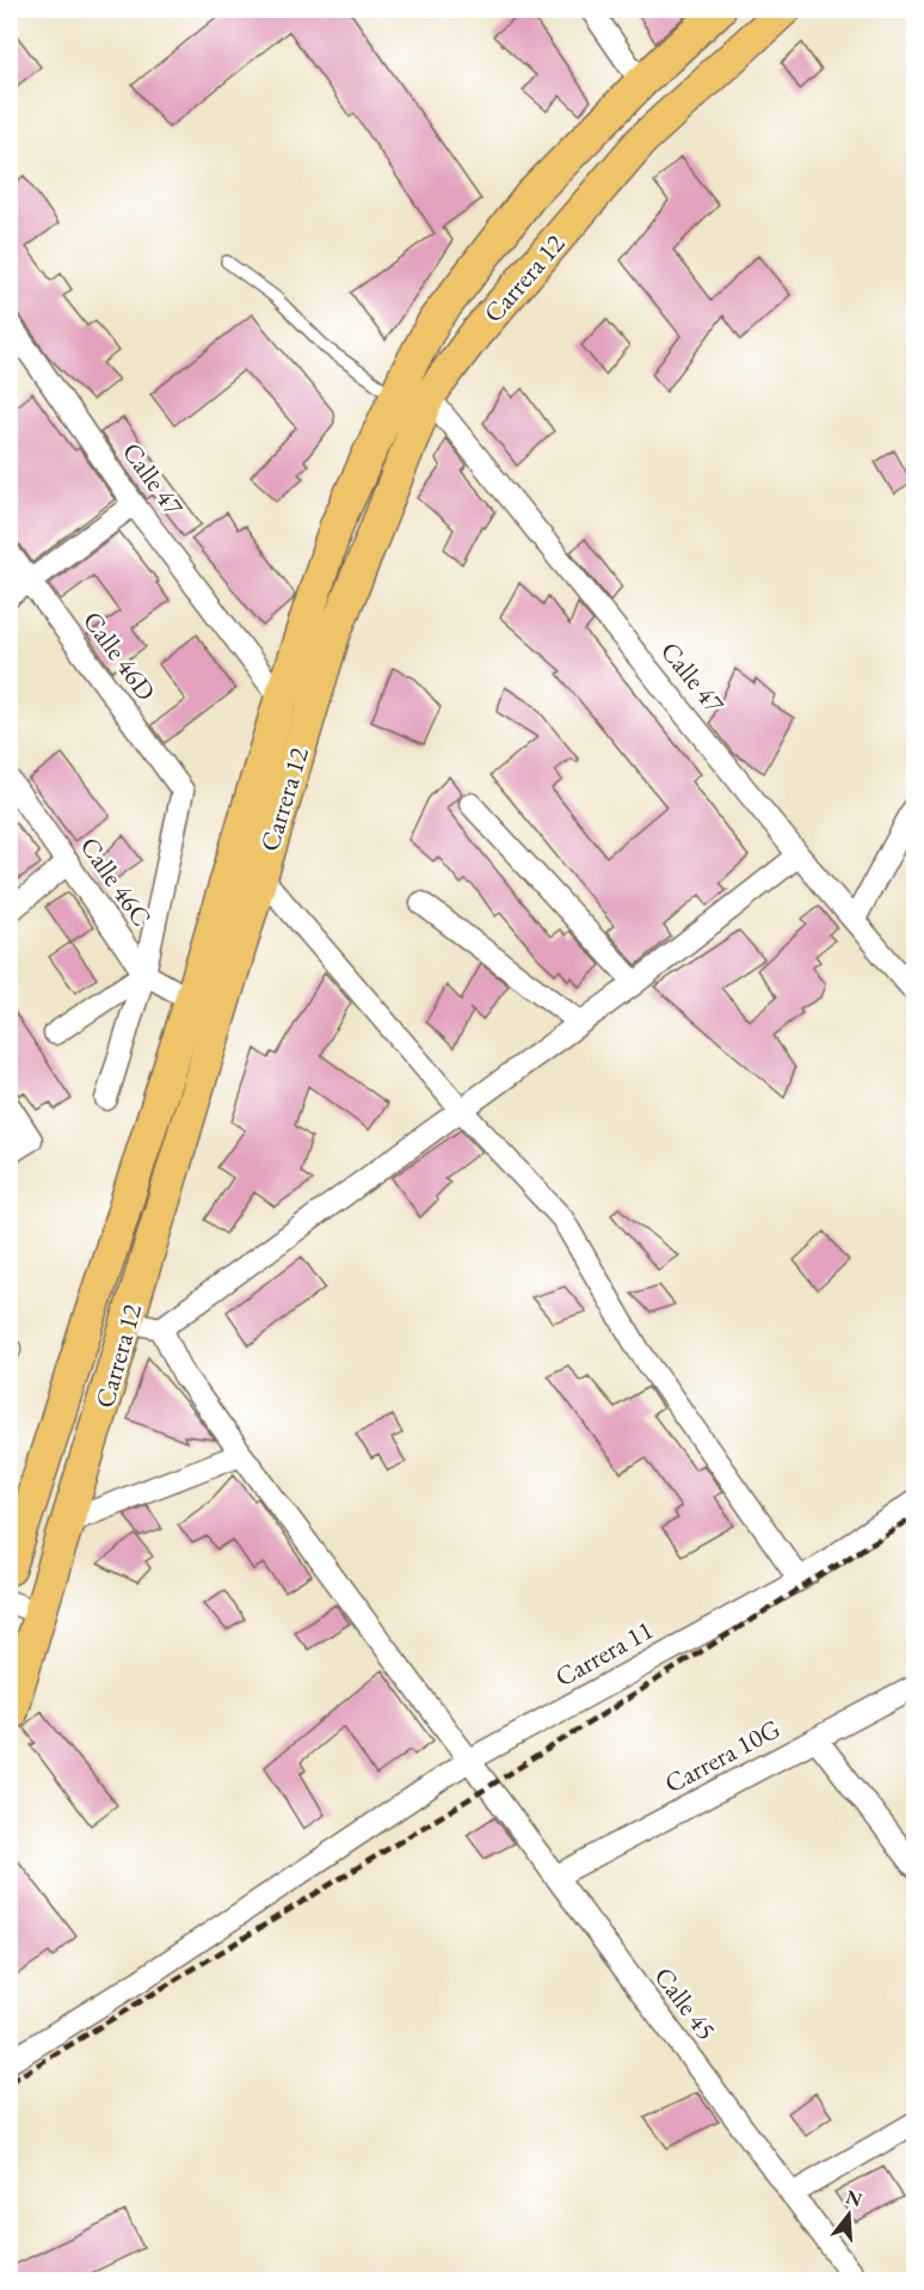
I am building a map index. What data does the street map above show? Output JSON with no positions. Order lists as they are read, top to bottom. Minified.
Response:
{"streets":{"main road":["Carrera 12"],"street":["Calle 47","Calle 46D","Calle 46C","Carrera 11","Carrera 10G","Calle 45"]},"crossings":[["Carrera 12","Calle 47"],["Carrera 12","Calle 46C"],["Calle 46D","Calle 46C"],["Carrera 11","Calle 45"],["Carrera 10G","Calle 45"]],"north":"top"}
